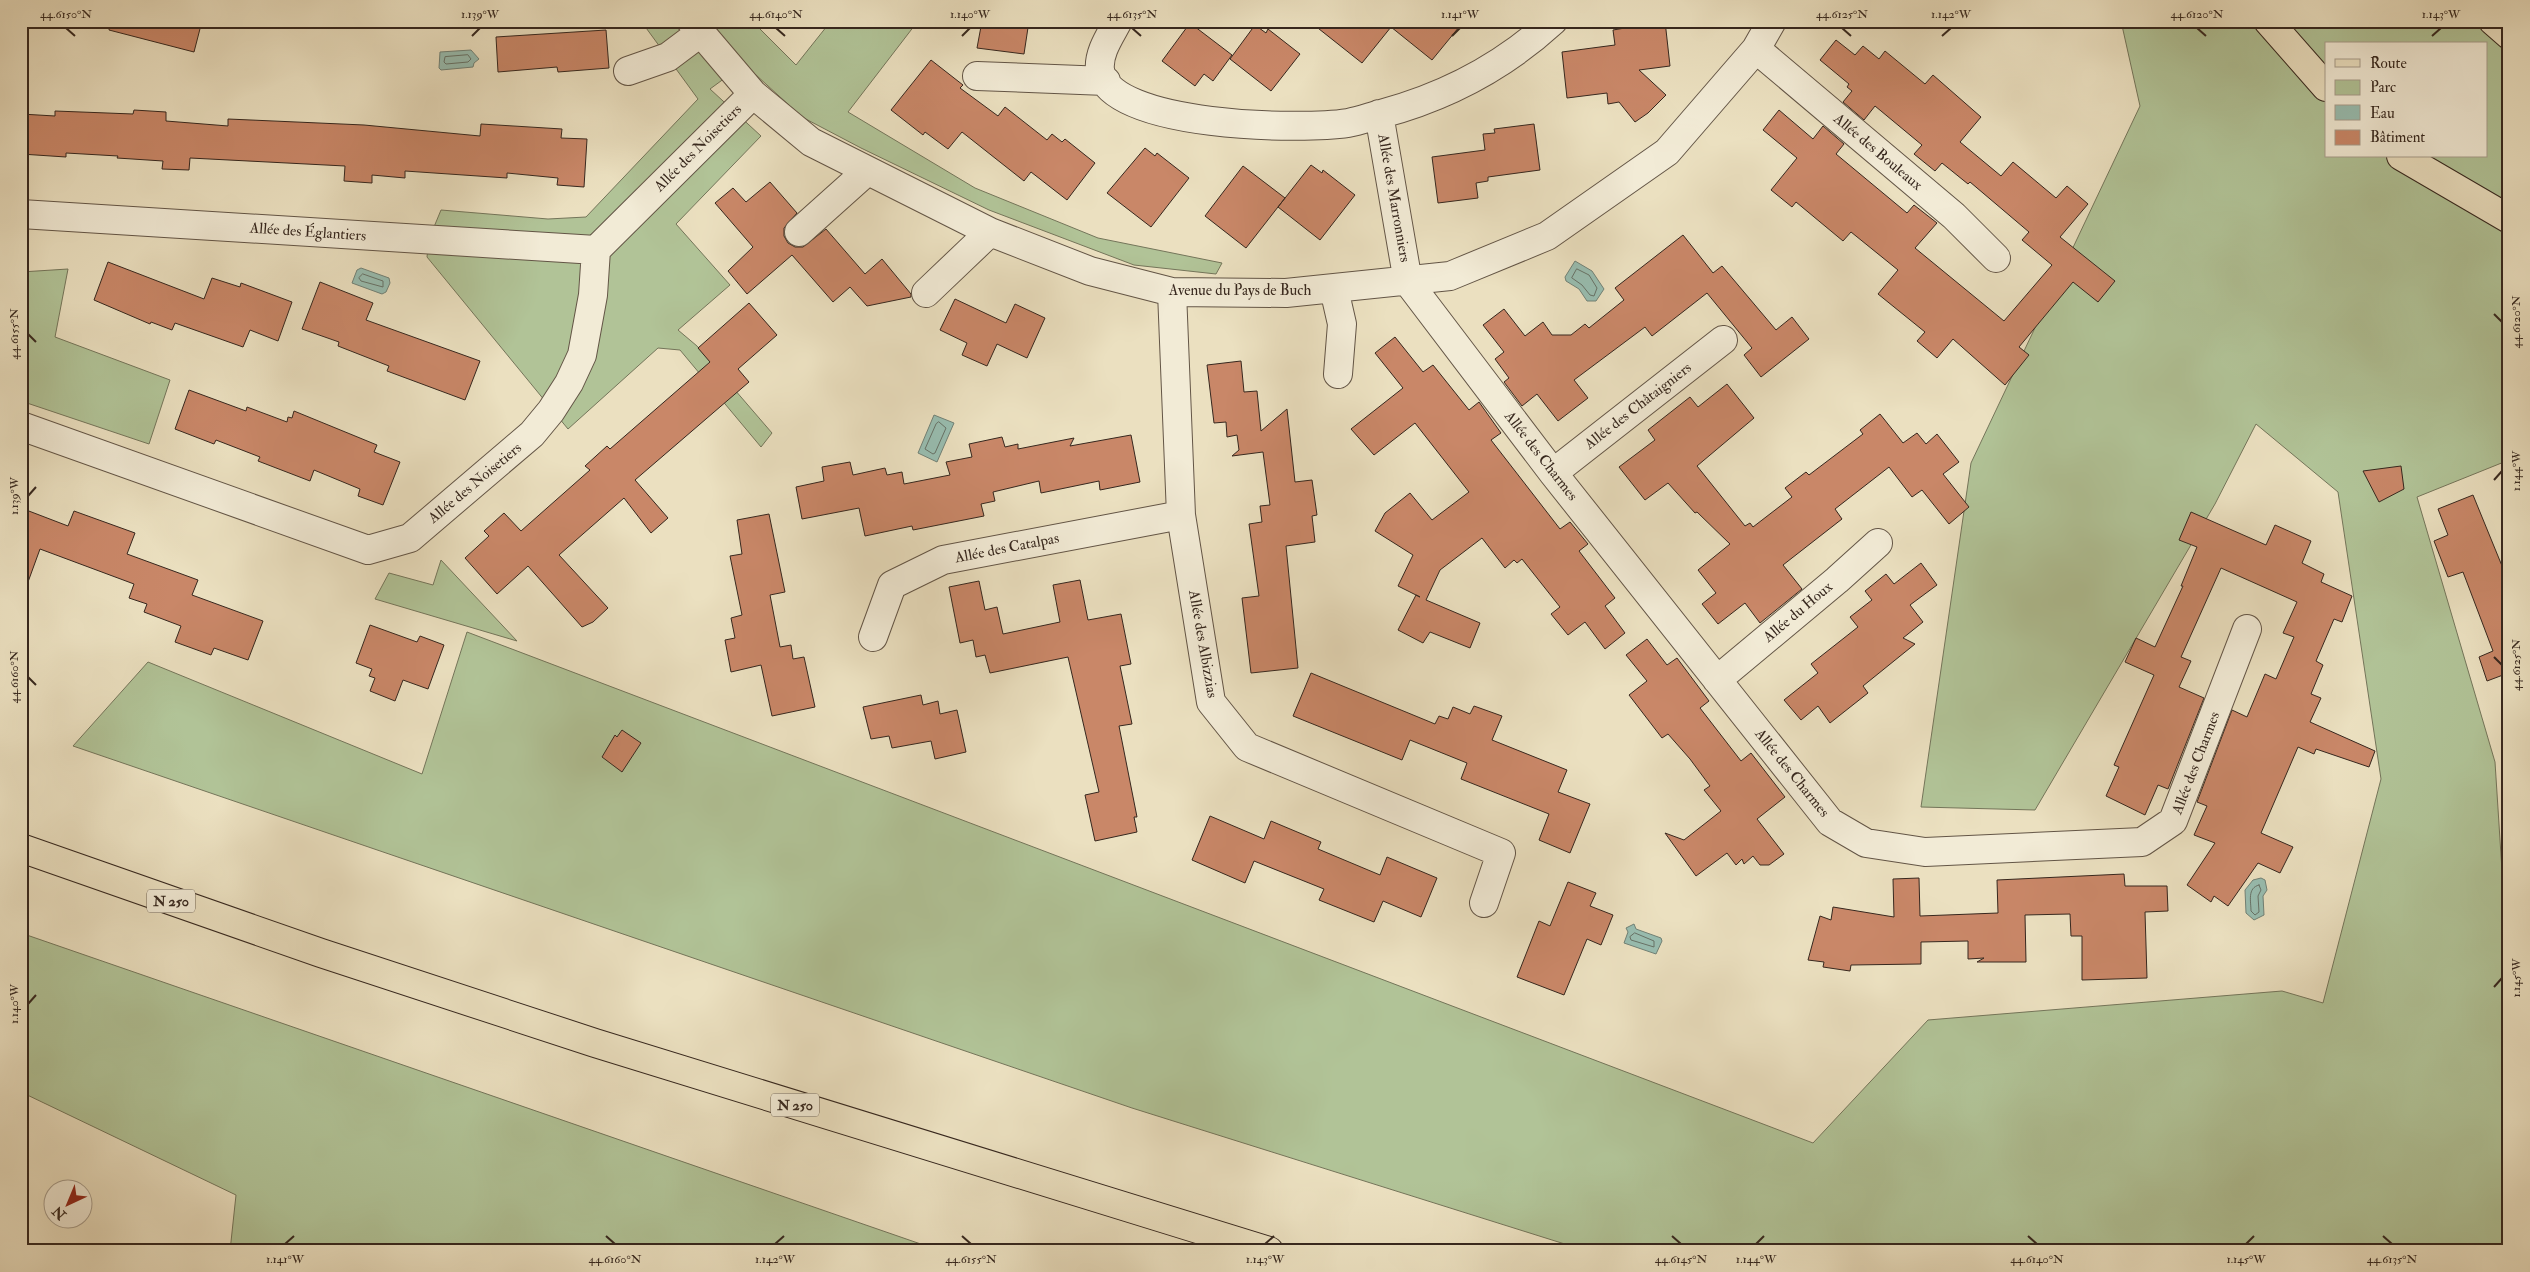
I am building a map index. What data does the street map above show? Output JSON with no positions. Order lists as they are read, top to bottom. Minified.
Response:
{"streets":{"main road":["N 250"],"street":["Allée des Noisetiers","Allée des Bouleaux","Allée des Marronniers","Allée des Églantiers","Avenue du Pays de Buch","Allée des Châtaigniers","Allée des Charmes","Allée des Catalpas","Allée du Houx","Allée des Albizzias"]},"crossings":[["Allée des Noisetiers","Allée des Églantiers"],["Allée des Noisetiers","Avenue du Pays de Buch"],["Allée des Bouleaux","Avenue du Pays de Buch"],["Allée des Marronniers","Avenue du Pays de Buch"],["Allée des Marronniers","Allée des Charmes"],["Avenue du Pays de Buch","Allée des Charmes"],["Avenue du Pays de Buch","Allée des Albizzias"],["Allée des Châtaigniers","Allée des Charmes"],["Allée des Charmes","Allée du Houx"],["Allée des Catalpas","Allée des Albizzias"]],"legend":["Route","Parc","Eau","Bâtiment"],"north":"bottom left","coordinates":["44.6150°N","1.139°W","44.6140°N","1.140°W","44.6135°N","1.141°W","44.6125°N","1.142°W","44.6120°N","1.143°W","44.6155°N","1.144°W","44.6160°N","1.145°W","44.6145°N"]}
